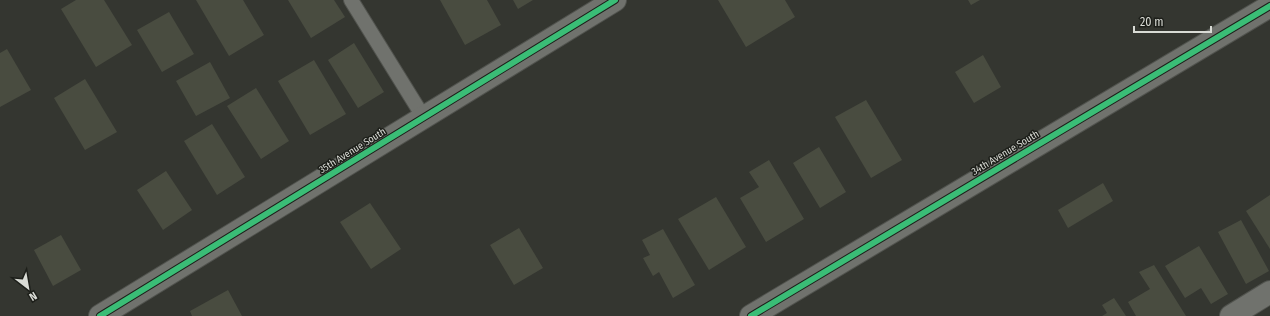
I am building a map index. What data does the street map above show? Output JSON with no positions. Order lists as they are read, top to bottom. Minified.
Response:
{"streets":{"street":["35th Avenue South","34th Avenue South"]},"scale_bar":"20 m","north":"bottom right"}
